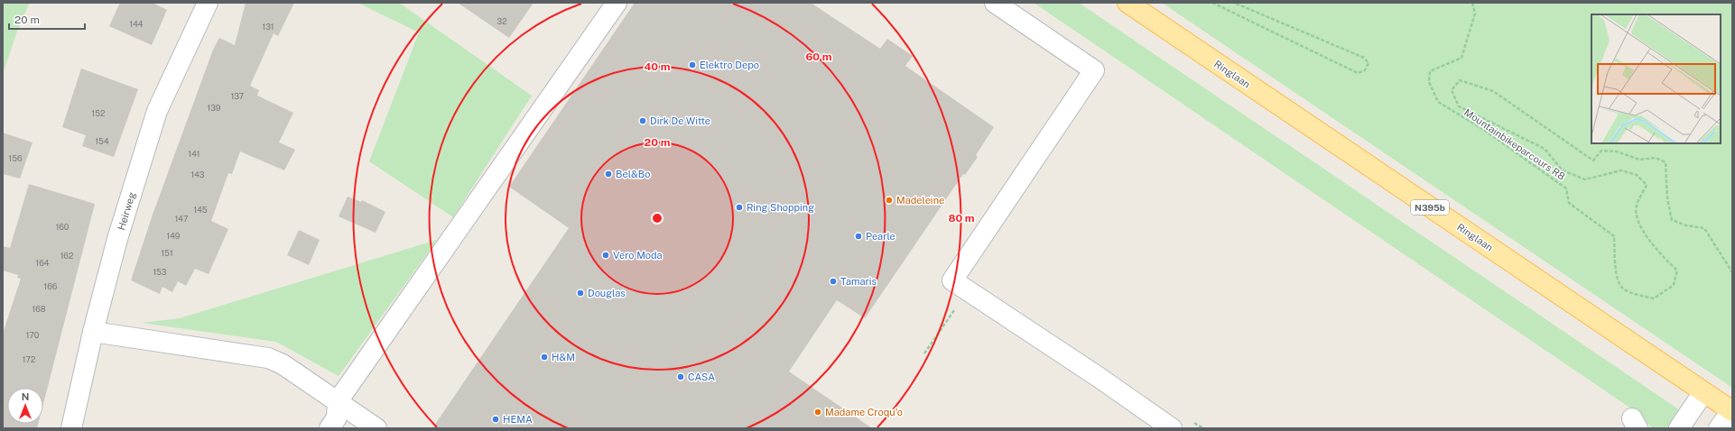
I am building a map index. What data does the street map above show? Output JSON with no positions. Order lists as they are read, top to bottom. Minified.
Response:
{"streets":{"main road":["Ringlaan","N395b"],"street":["Heirweg"],"path":["Mountainbikeparcours R8"]},"places":["Elektro Depo","Dirk De Witte","Bel&Bo","Madeleine","Ring Shopping","Pearle","Vero Moda","Tamaris","Douglas","H&M","CASA","Madame Croqu'o","HEMA"],"house_numbers":["32","144","131","137","139","152","154","141","156","143","145","147","160","149","151","162","164","153","166","168","170","172"],"scale_bar":"20 m","north":"top","rings":["60 m","40 m","20 m","80 m"]}
